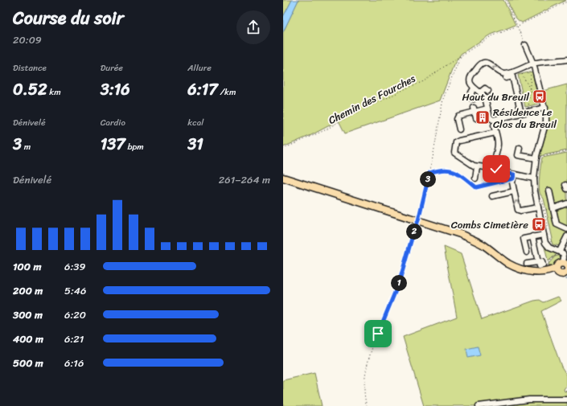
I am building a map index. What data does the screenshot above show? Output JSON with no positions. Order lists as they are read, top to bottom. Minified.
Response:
{"streets":{"path":["Chemin des Fourches"]},"places":{"bus stop":["Haut du Breuil","Combs Cimetière"],"building":["Résidence Le Clos du Breuil"]},"page":{"heading":["Course du soir","20:09"],"stats":[["Distance","0.52 km"],["Durée","3:16"],["Allure","6:17 /km"],["Dénivelé","3 m"],["Cardio","137 bpm"],["kcal","31"]],"chart":["Dénivelé","261–264 m"],"pins":["3","2","1"],"list":[{"name":"100 m","note":"6:39"},{"name":"200 m","note":"5:46"},{"name":"300 m","note":"6:20"},{"name":"400 m","note":"6:21"},{"name":"500 m","note":"6:16"}]}}
